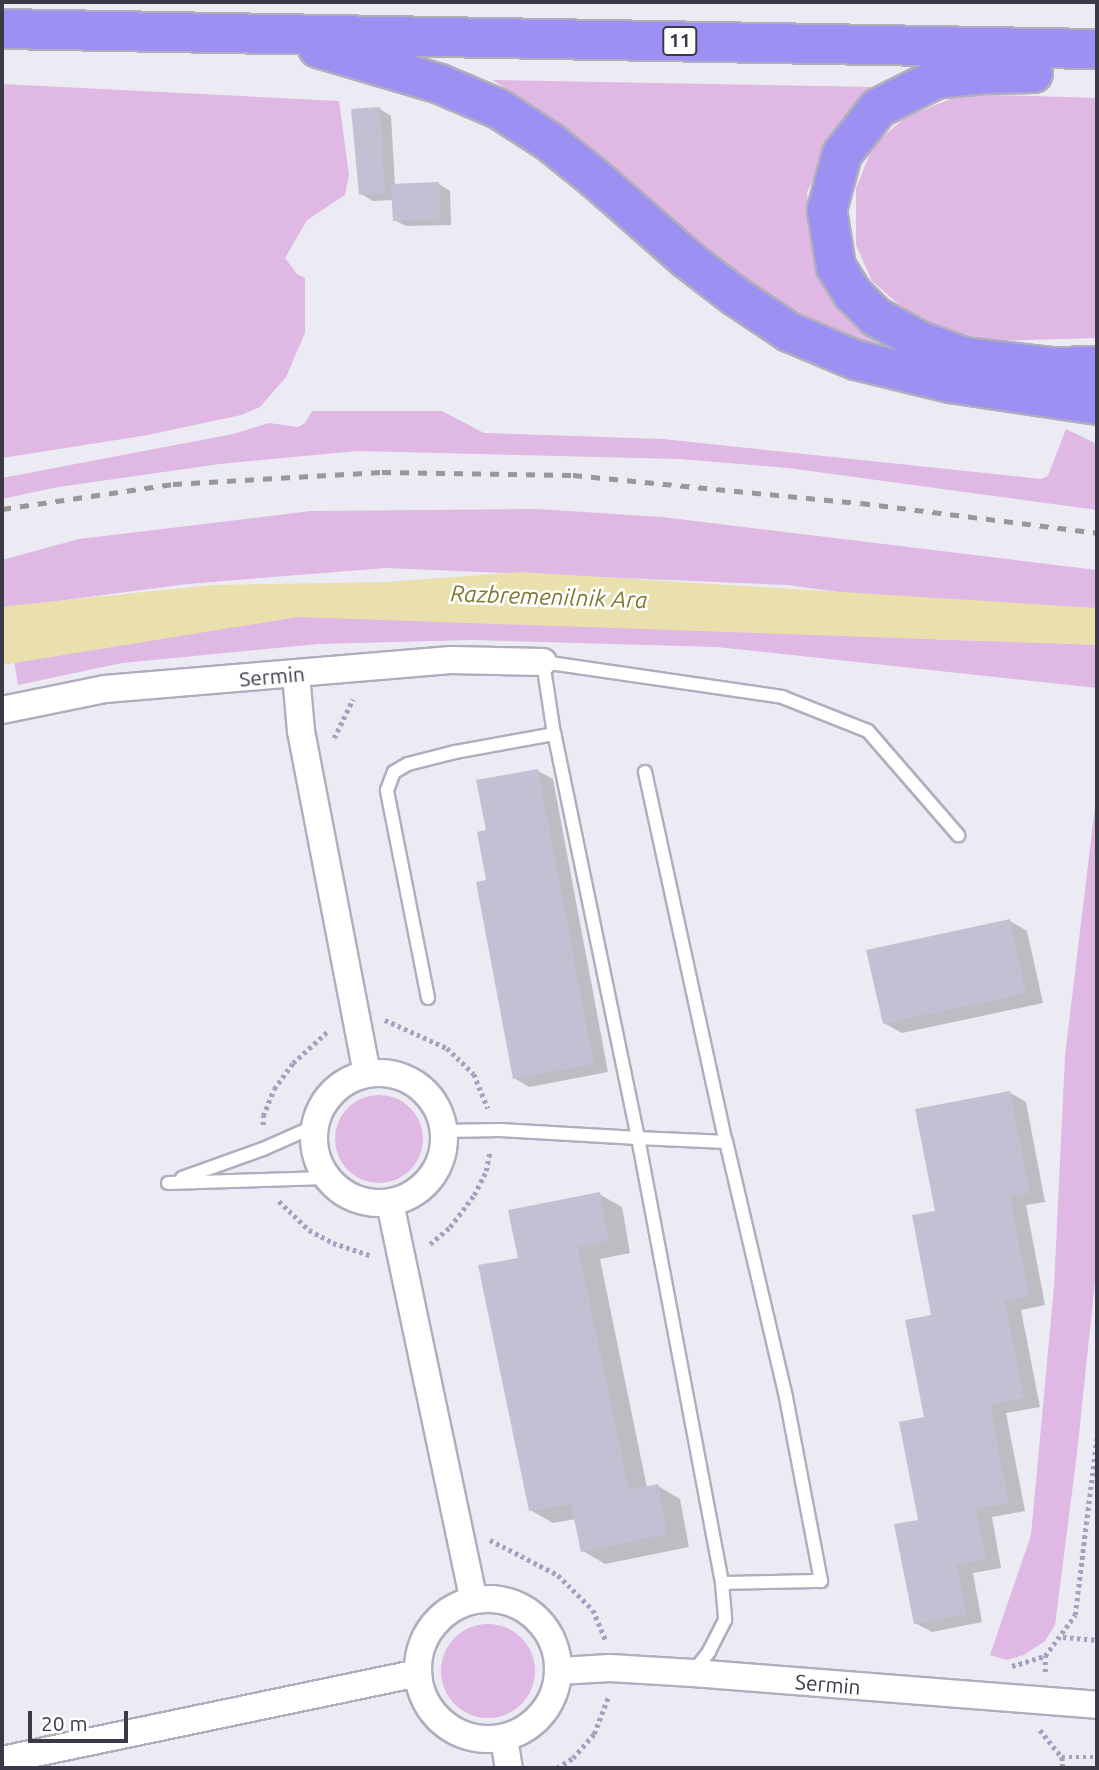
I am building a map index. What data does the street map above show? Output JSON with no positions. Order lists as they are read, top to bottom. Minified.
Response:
{"streets":{"highway":["11"],"street":["Sermin"]},"water":["Razbremenilnik Ara"],"scale_bar":"20 m"}
